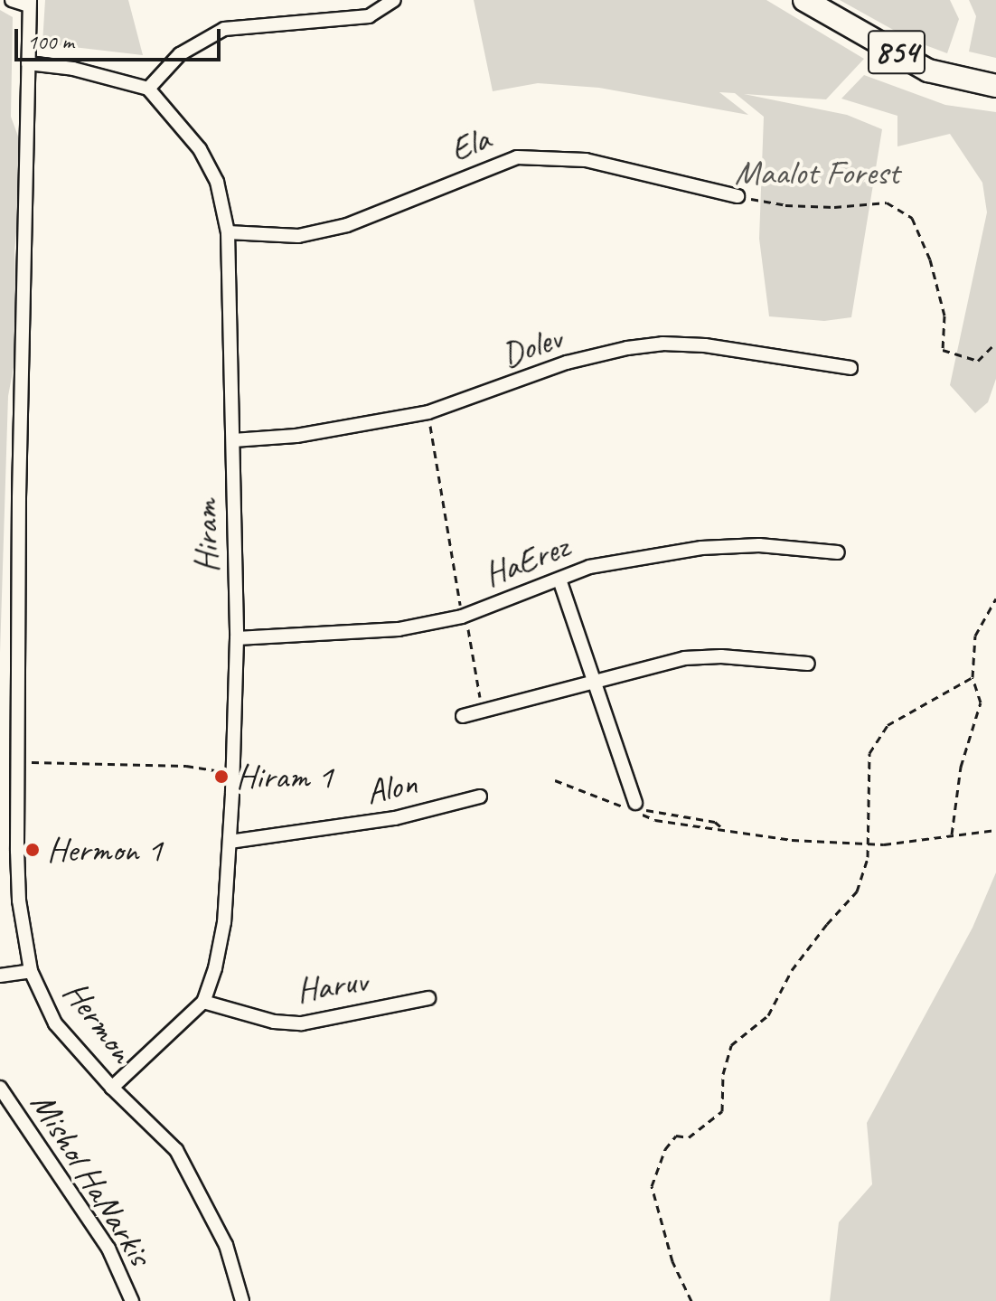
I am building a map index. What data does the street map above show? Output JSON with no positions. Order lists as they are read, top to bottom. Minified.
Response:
{"streets":{"main road":["854"],"street":["Ela","Dolev","Hiram","HaErez","Alon","Haruv","Hermon","Mishol HaNarkis"]},"crossings":[["Ela","Hiram"],["Dolev","Hiram"],["Hiram","HaErez"],["Hiram","Alon"],["Hiram","Haruv"],["Hiram","Hermon"]],"parks":["Maalot Forest"],"places":["Hiram 1","Hermon 1"],"scale_bar":"100 m"}
